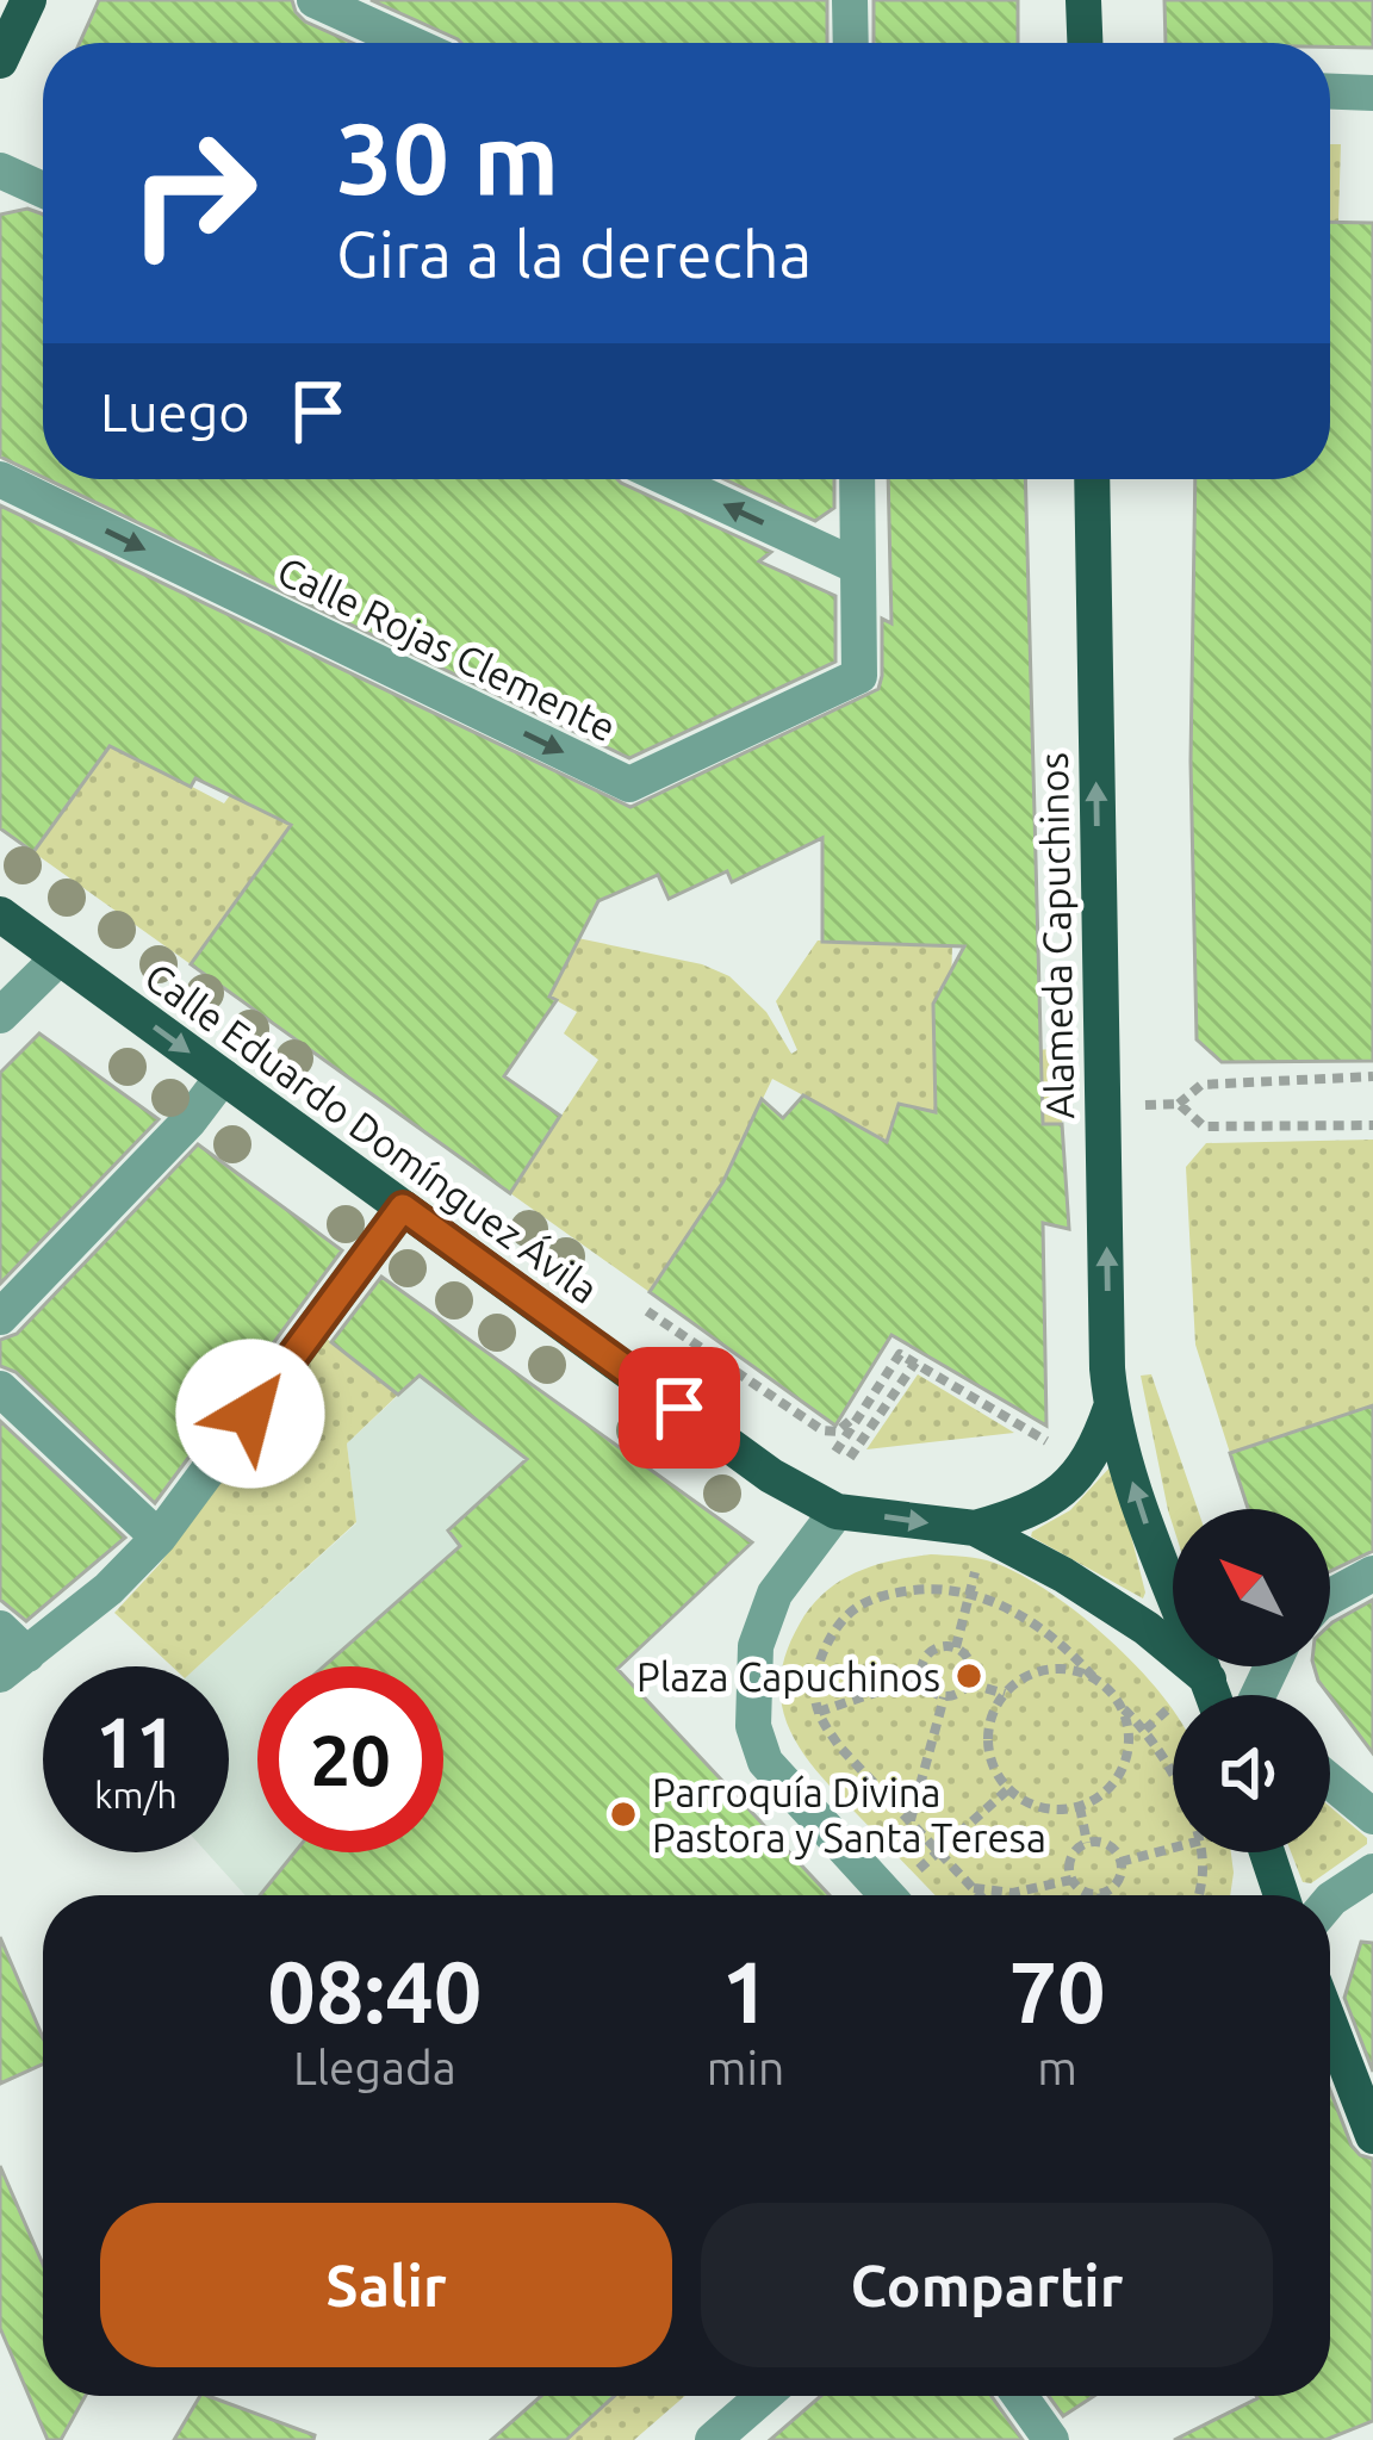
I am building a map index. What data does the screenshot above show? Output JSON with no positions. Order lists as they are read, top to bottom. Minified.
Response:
{"streets":{"main road":["Alameda Capuchinos","Calle Eduardo Domínguez Ávila"],"street":["Calle Rojas Clemente"]},"one_way":["Calle Rojas Clemente","Alameda Capuchinos"],"places":["Plaza Capuchinos","Parroquía Divina Pastora y Santa Teresa"],"north":"top left","page":{"turn":["30 m","Gira a la derecha"],"then":"Luego","speed":"11 km/h","limit":"20","eta":["08:40","Llegada","1","min","70","m"],"buttons":["Salir","Compartir"]}}
